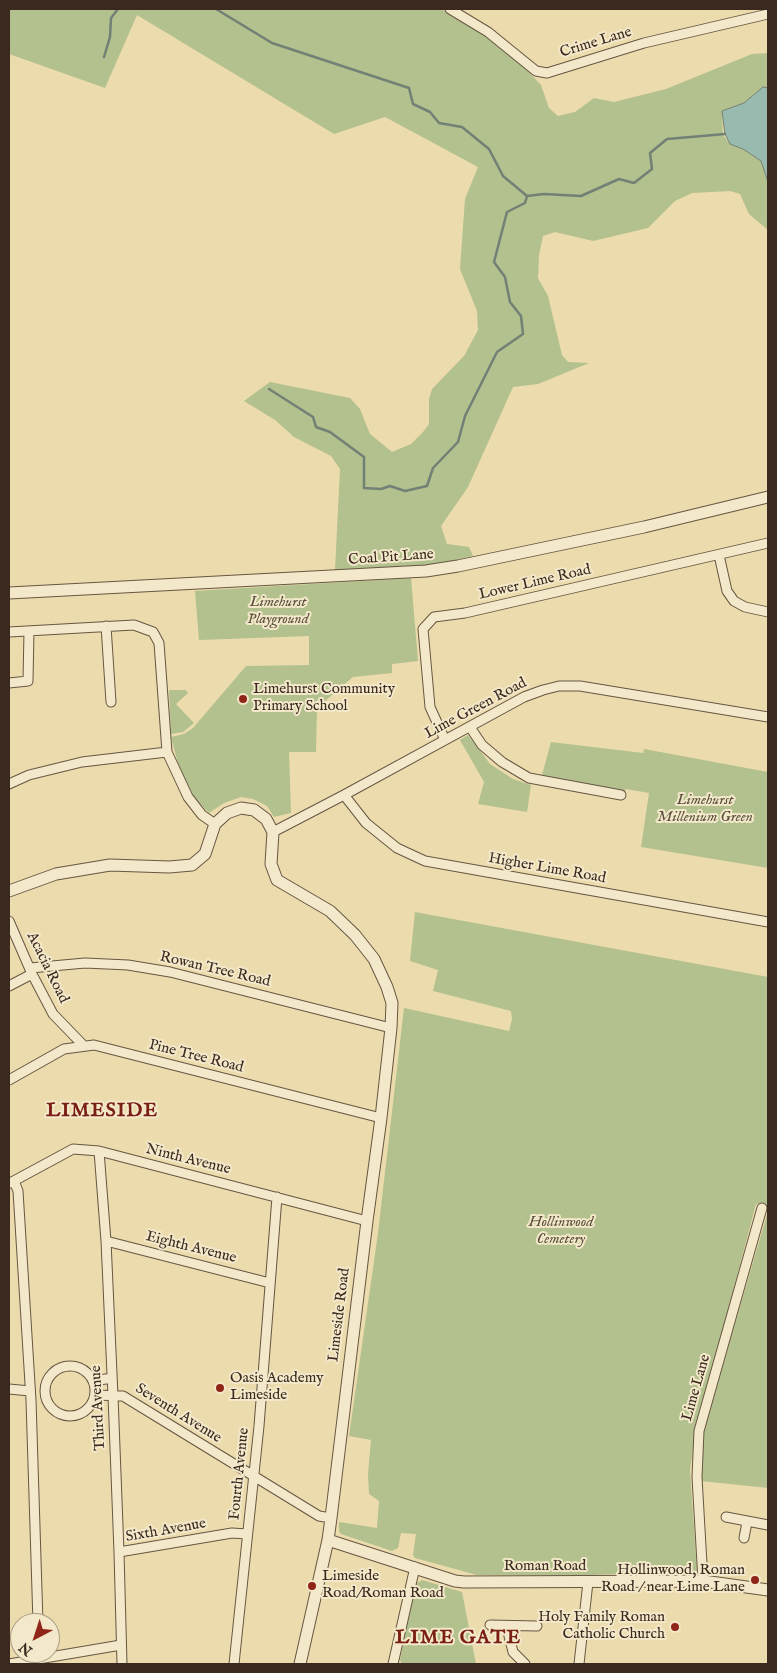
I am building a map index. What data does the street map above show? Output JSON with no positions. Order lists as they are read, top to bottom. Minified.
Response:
{"streets":{"street":["Crime Lane","Coal Pit Lane","Lower Lime Road","Lime Green Road","Higher Lime Road","Acacia Road","Rowan Tree Road","Pine Tree Road","Ninth Avenue","Eighth Avenue","Limeside Road","Lime Lane","Third Avenue","Seventh Avenue","Fourth Avenue","Sixth Avenue","Roman Road"]},"crossings":[["Lower Lime Road","Lime Green Road"],["Lime Green Road","Higher Lime Road"],["Lime Green Road","Limeside Road"],["Acacia Road","Rowan Tree Road"],["Acacia Road","Pine Tree Road"],["Rowan Tree Road","Limeside Road"],["Pine Tree Road","Limeside Road"],["Ninth Avenue","Limeside Road"],["Ninth Avenue","Third Avenue"],["Ninth Avenue","Fourth Avenue"],["Eighth Avenue","Third Avenue"],["Eighth Avenue","Fourth Avenue"],["Limeside Road","Seventh Avenue"],["Limeside Road","Roman Road"],["Lime Lane","Roman Road"],["Third Avenue","Seventh Avenue"],["Third Avenue","Sixth Avenue"],["Seventh Avenue","Fourth Avenue"],["Fourth Avenue","Sixth Avenue"]],"districts":["LIMESIDE","LIME GATE"],"parks":["Limehurst Playground","Limehurst Millenium Green","Hollinwood Cemetery"],"places":["Limehurst Community Primary School","Oasis Academy Limeside","Hollinwood, Roman Road / near Lime Lane","Limeside Road/Roman Road","Holy Family Roman Catholic Church"],"north":"bottom left"}
